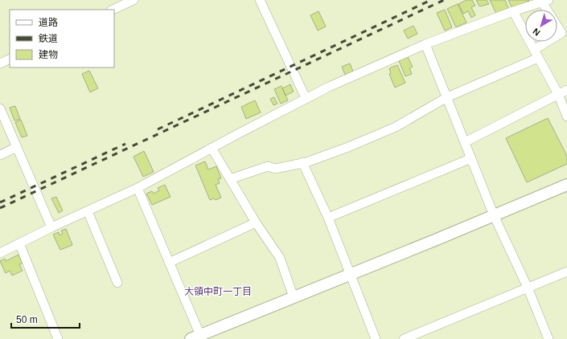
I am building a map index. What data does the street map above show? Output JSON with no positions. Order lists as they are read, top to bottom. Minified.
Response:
{"districts":["大領中町一丁目"],"legend":["道路","鉄道","建物"],"scale_bar":"50 m","north":"bottom left"}
